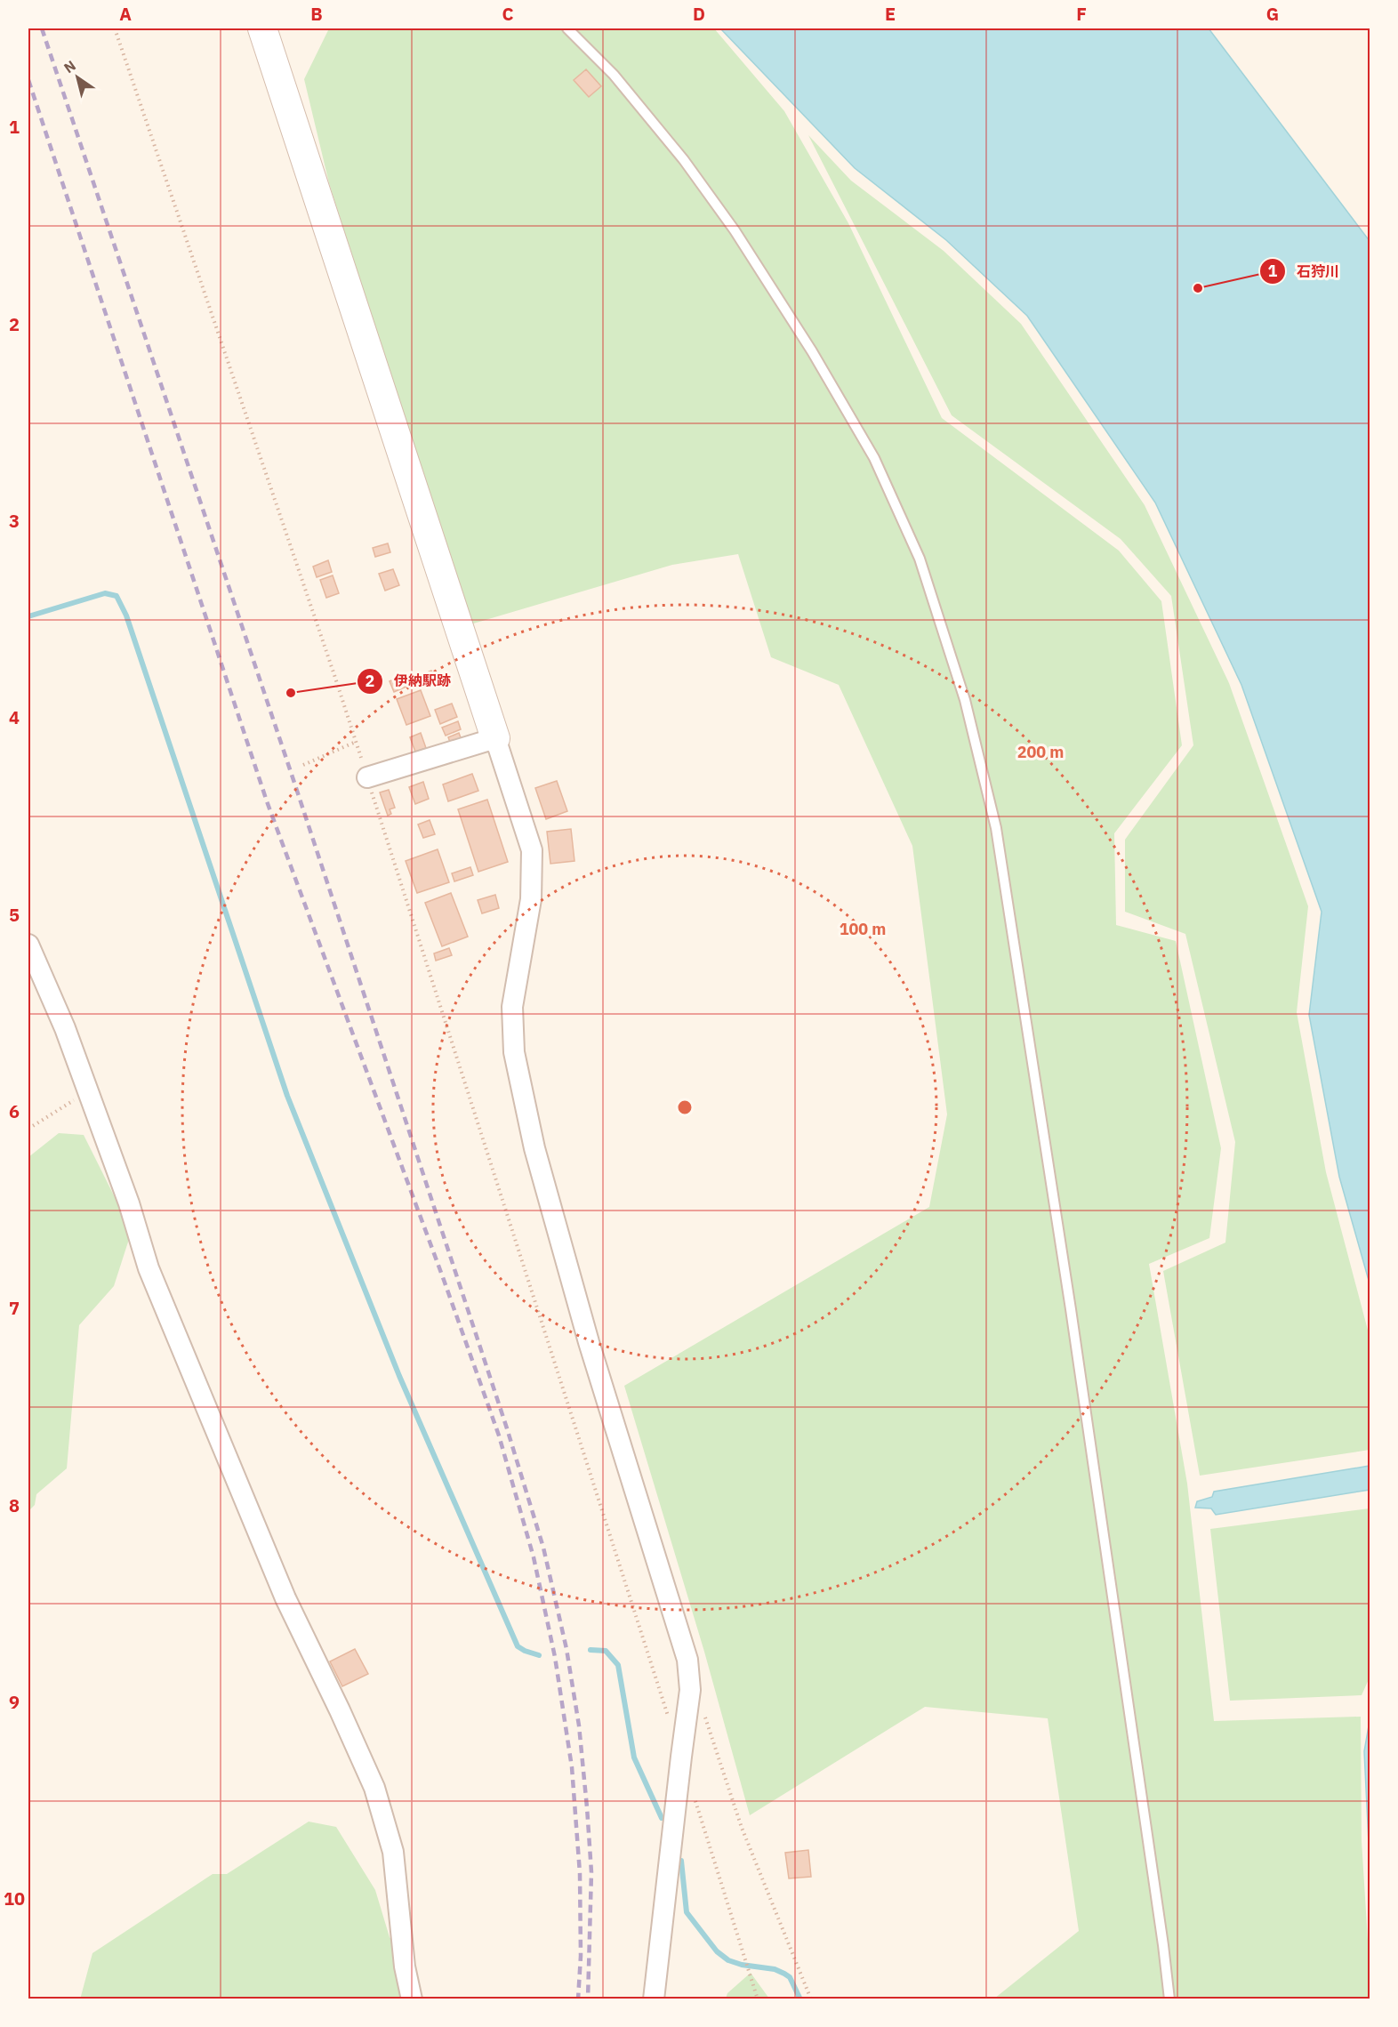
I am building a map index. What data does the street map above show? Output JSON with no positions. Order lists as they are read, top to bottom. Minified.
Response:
{"places":["石狩川","伊納駅跡"],"north":"top left","grid":{"columns":["A","B","C","D","E","F","G"],"rows":["1","2","3","4","5","6","7","8","9","10"]},"rings":["200 m","100 m"]}
